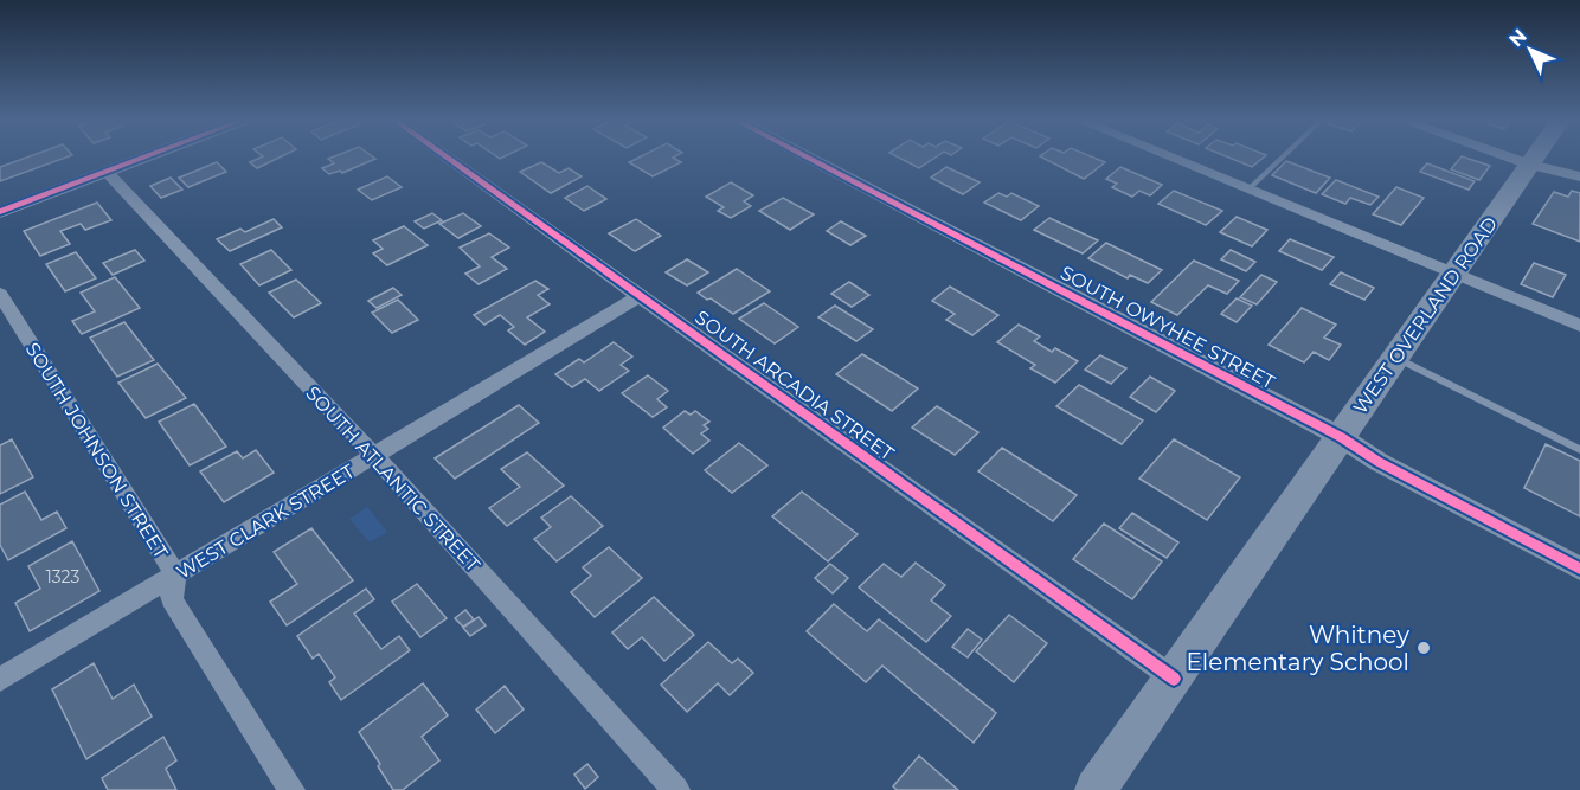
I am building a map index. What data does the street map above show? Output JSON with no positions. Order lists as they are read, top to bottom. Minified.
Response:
{"streets":{"main road":["WEST OVERLAND ROAD"],"street":["SOUTH OWYHEE STREET","SOUTH ARCADIA STREET","SOUTH JOHNSON STREET","SOUTH ATLANTIC STREET","WEST CLARK STREET"]},"crossings":[["WEST OVERLAND ROAD","SOUTH OWYHEE STREET"],["WEST OVERLAND ROAD","SOUTH ARCADIA STREET"],["SOUTH ARCADIA STREET","WEST CLARK STREET"],["SOUTH JOHNSON STREET","WEST CLARK STREET"],["SOUTH ATLANTIC STREET","WEST CLARK STREET"]],"places":["Whitney Elementary School"],"house_numbers":["1323"],"north":"top left"}
